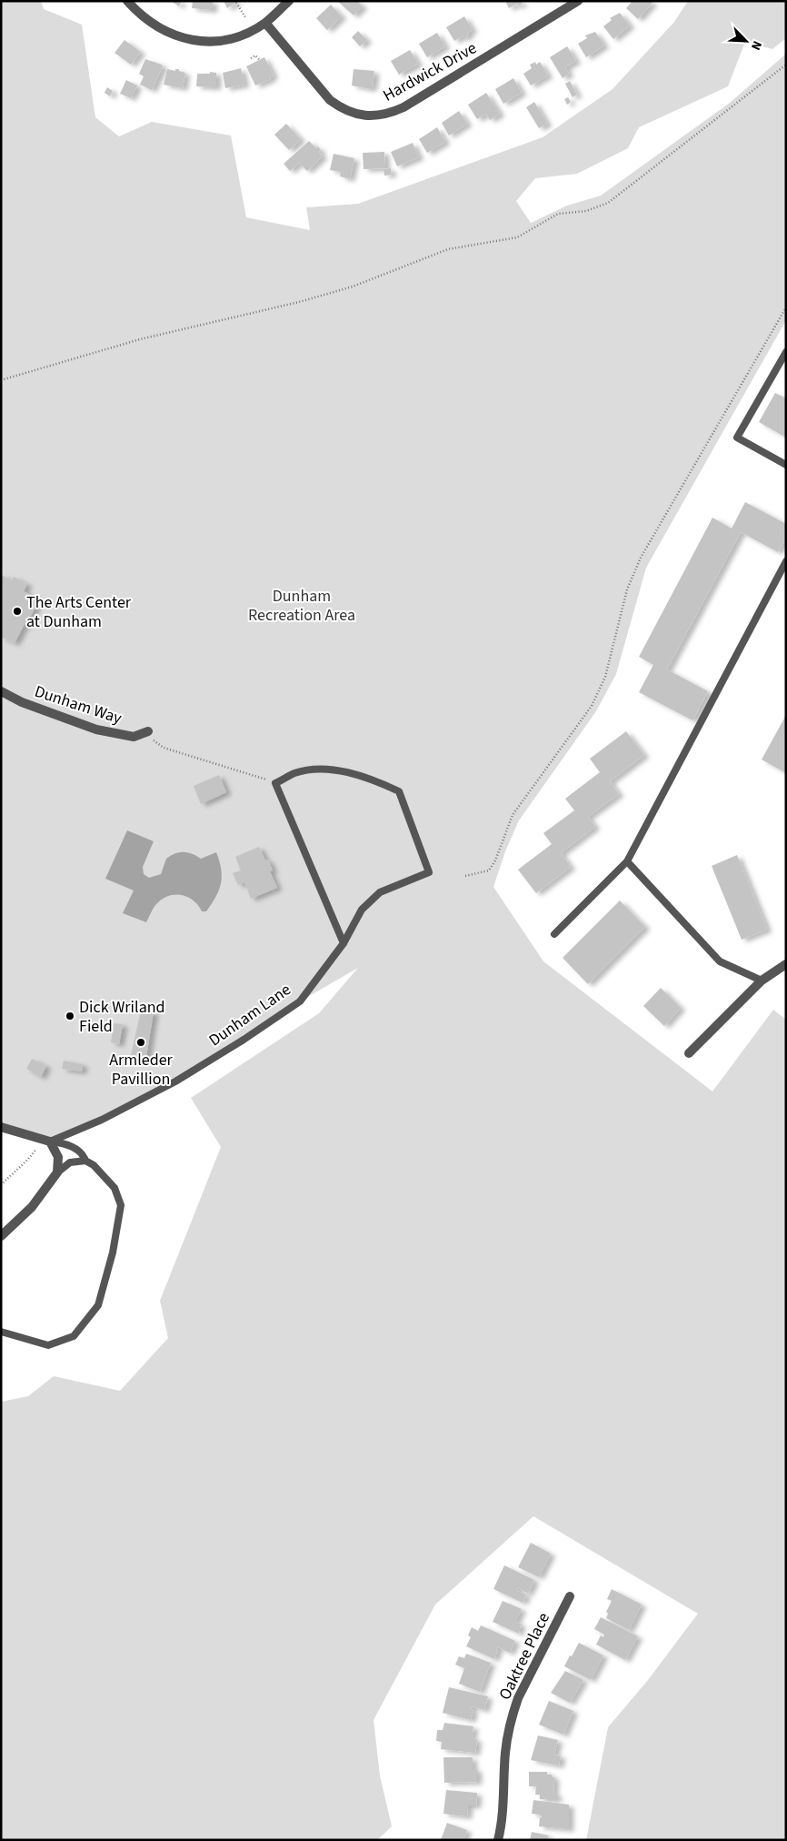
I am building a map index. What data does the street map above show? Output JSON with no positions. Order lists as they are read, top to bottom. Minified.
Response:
{"streets":{"street":["Hardwick Drive","Dunham Way","Oaktree Place"],"lane":["Dunham Lane"]},"parks":["Dunham Recreation Area"],"places":["The Arts Center at Dunham","Dick Wriland Field","Armleder Pavillion"],"north":"bottom right"}
